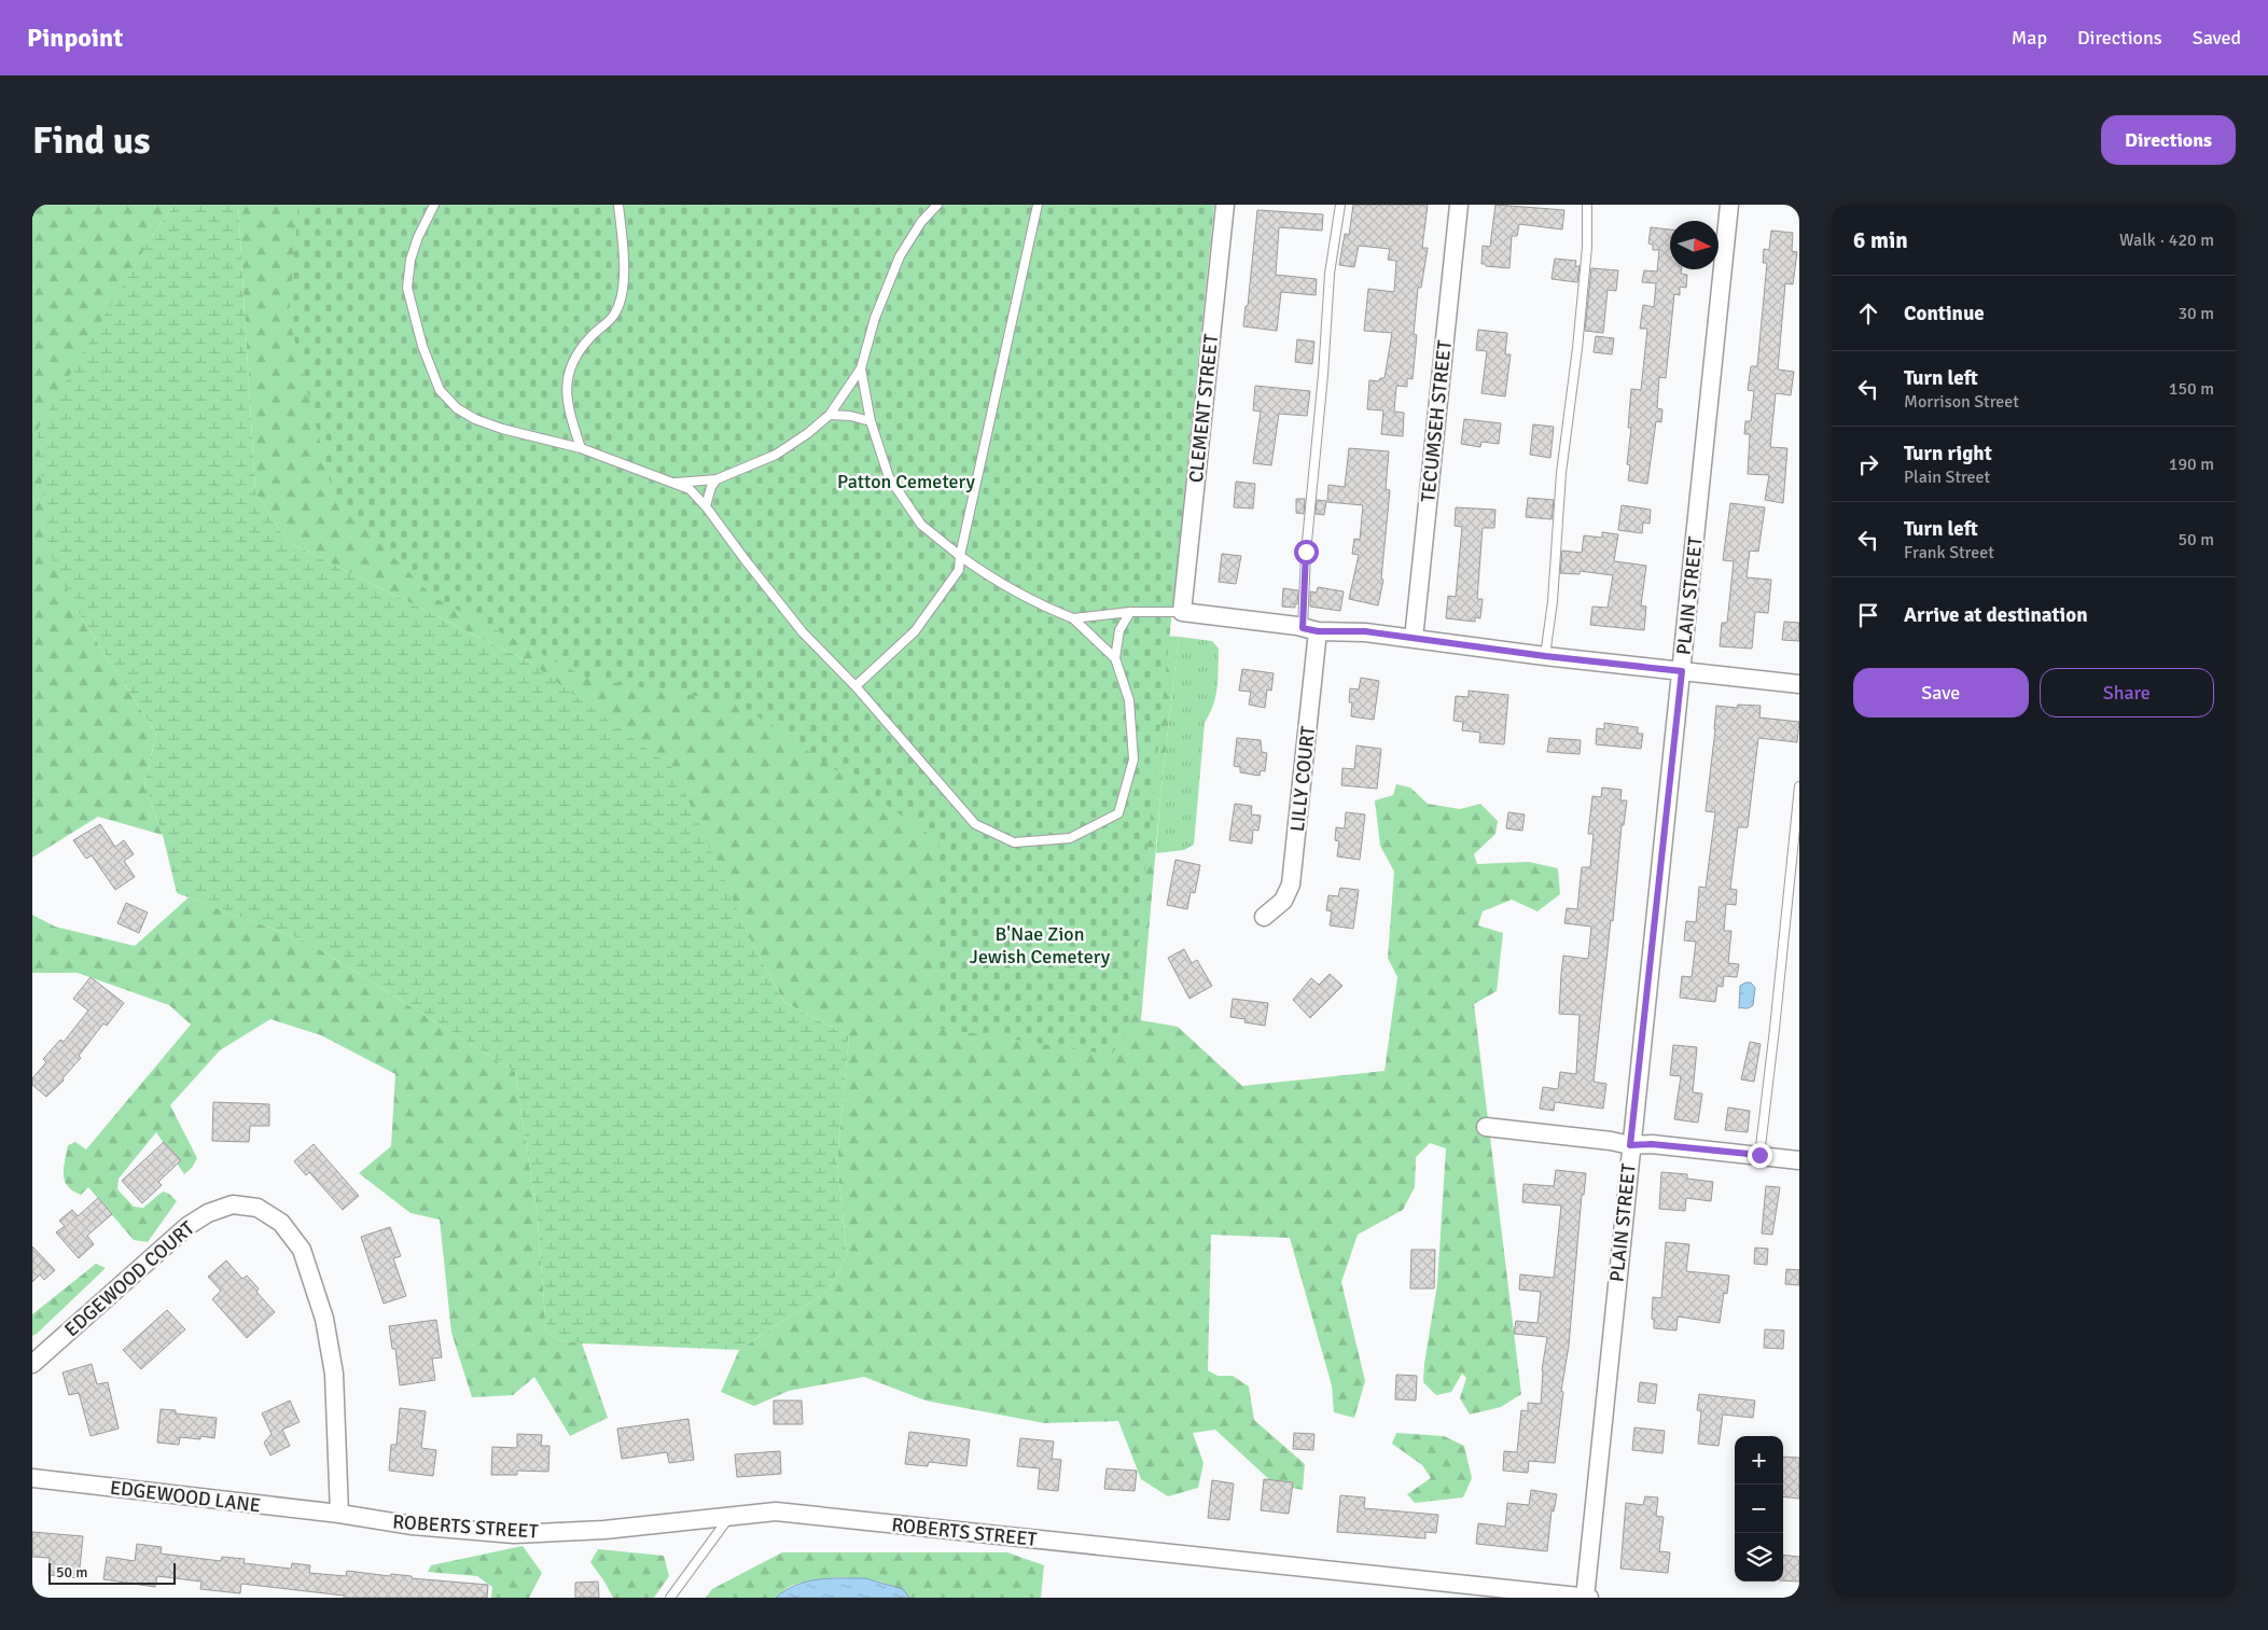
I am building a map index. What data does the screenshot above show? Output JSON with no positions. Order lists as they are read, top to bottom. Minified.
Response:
{"streets":{"street":["CLEMENT STREET","TECUMSEH STREET","PLAIN STREET","LILLY COURT","EDGEWOOD COURT","EDGEWOOD LANE","ROBERTS STREET"]},"crossings":[["PLAIN STREET","ROBERTS STREET"],["EDGEWOOD COURT","EDGEWOOD LANE"],["EDGEWOOD COURT","ROBERTS STREET"],["EDGEWOOD LANE","ROBERTS STREET"]],"parks":["Patton Cemetery","B'Nae Zion Jewish Cemetery"],"scale_bar":"50 m","north":"right","page":{"header":"Pinpoint","nav":["Map","Directions","Saved"],"buttons":["Directions",["Save","Share"]],"title":"Find us","heading":["6 min","Walk · 420 m"],"list":[["Continue","30 m"],["Turn left","Morrison Street","150 m"],["Turn right","Plain Street","190 m"],["Turn left","Frank Street","50 m"],"Arrive at destination"],"map_buttons":["+","−"],"scale":"50 m"}}
